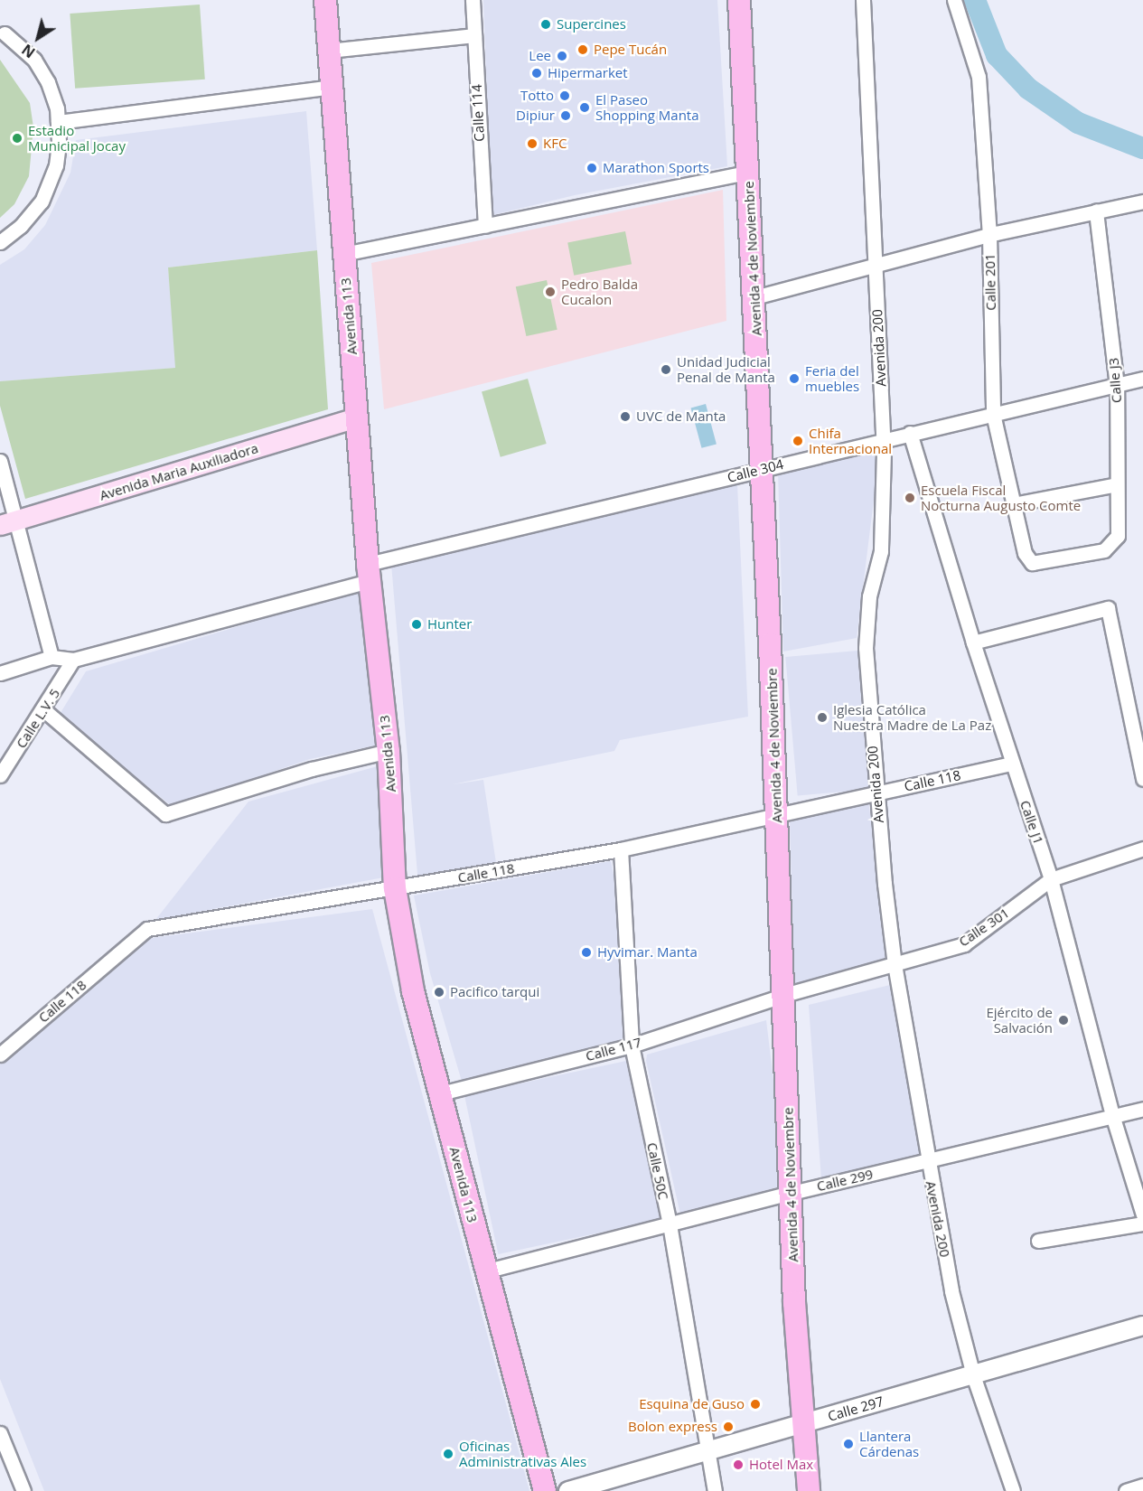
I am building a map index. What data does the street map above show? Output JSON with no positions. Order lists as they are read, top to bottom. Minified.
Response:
{"streets":{"main road":["Avenida 4 de Noviembre","Avenida 113","Avenida Maria Auxiliadora"],"street":["Calle 114","Calle 201","Avenida 200","Calle J3","Calle 304","Calle L.V. 5","Calle 118","Calle J1","Calle 301","Calle 117","Calle 50C","Calle 299","Calle 297"]},"crossings":[["Avenida 4 de Noviembre","Calle 304"],["Avenida 4 de Noviembre","Calle 118"],["Avenida 4 de Noviembre","Calle 301"],["Avenida 4 de Noviembre","Calle 117"],["Avenida 4 de Noviembre","Calle 299"],["Avenida 4 de Noviembre","Calle 297"],["Calle 201","Calle J3"],["Calle 201","Calle 304"],["Avenida 113","Calle 304"],["Avenida 113","Avenida Maria Auxiliadora"],["Avenida 113","Calle 118"],["Avenida 113","Calle 117"],["Avenida 113","Calle 299"],["Avenida 200","Calle 304"],["Avenida 200","Calle 118"],["Avenida 200","Calle 301"],["Avenida 200","Calle 299"],["Avenida 200","Calle 297"],["Calle J3","Calle 304"],["Calle 304","Calle L.V. 5"],["Calle 304","Calle J1"],["Calle 118","Calle J1"],["Calle 118","Calle 50C"],["Calle J1","Calle 301"],["Calle J1","Calle 299"],["Calle 301","Calle 117"],["Calle 117","Calle 50C"],["Calle 50C","Calle 299"],["Calle 50C","Calle 297"]],"places":["Supercines","Pepe Tucán","Lee","Hipermarket","Totto","El Paseo Shopping Manta","Dipiur","Estadio Municipal Jocay","KFC","Marathon Sports","Pedro Balda Cucalon","Unidad Judicial Penal de Manta","Feria del muebles","UVC de Manta","Chifa Internacional","Escuela Fiscal Nocturna Augusto Comte","Hunter","Iglesia Católica Nuestra Madre de La Paz","Hyvimar. Manta","Pacifico tarqui","Ejército de Salvación","Esquina de Guso","Bolon express","Llantera Cárdenas","Oficinas Administrativas Ales","Hotel Max"],"north":"bottom left"}
